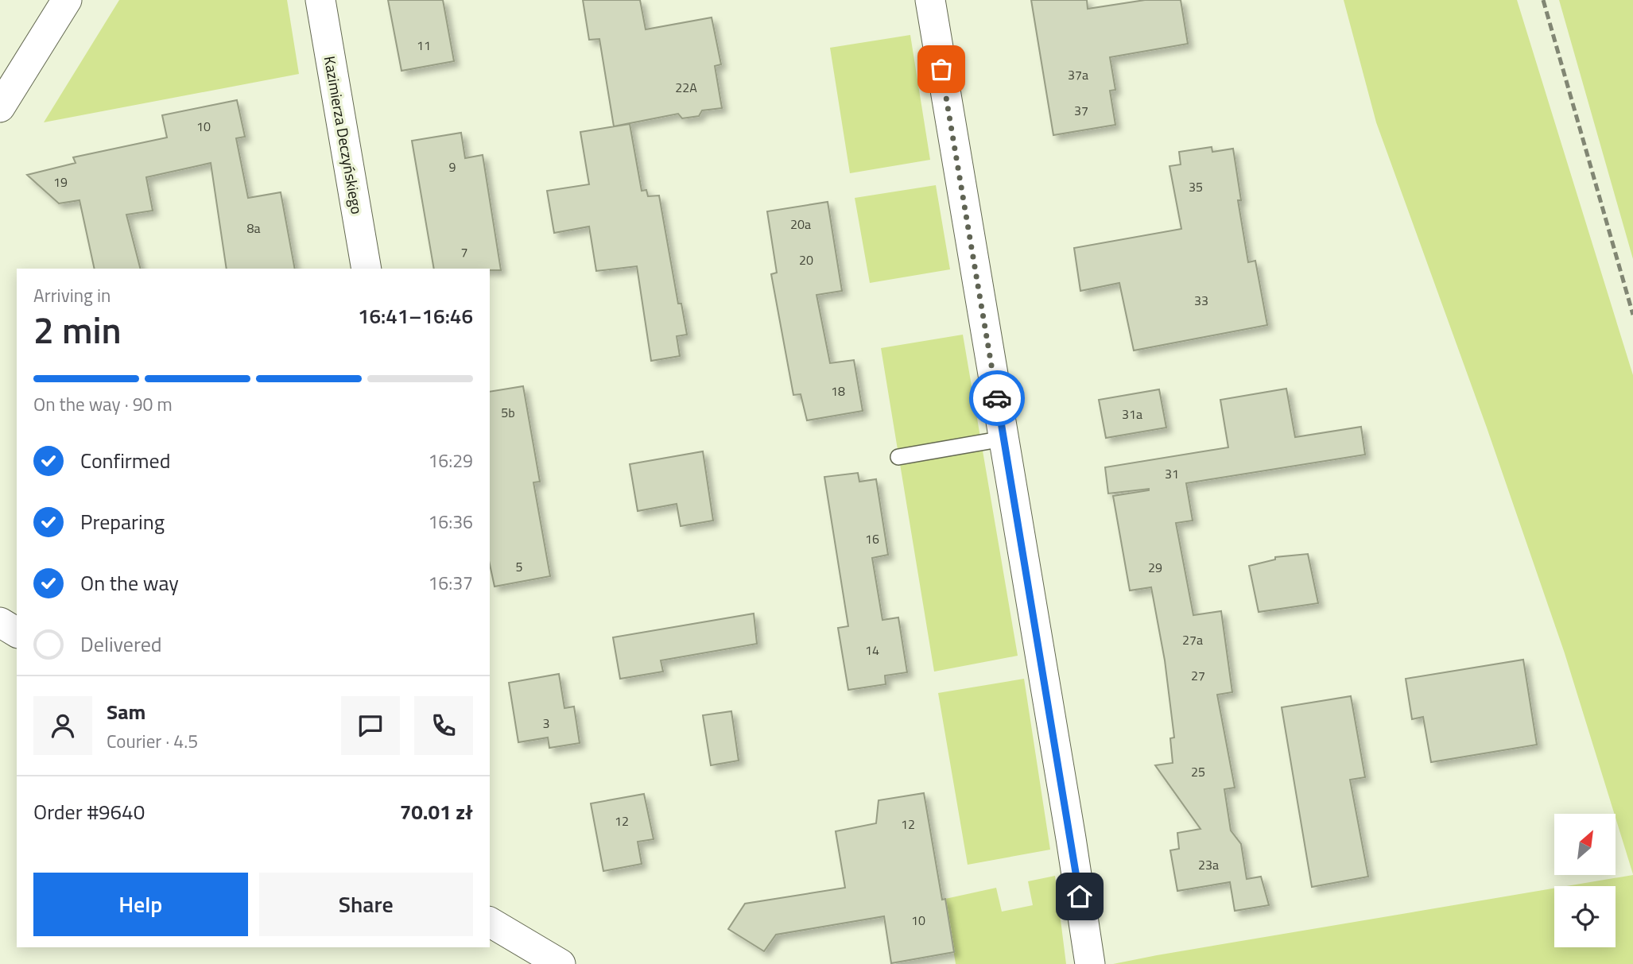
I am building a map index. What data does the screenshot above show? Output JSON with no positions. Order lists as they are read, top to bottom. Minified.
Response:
{"streets":{"street":["Kazimierza Deczyńskiego"]},"house_numbers":["11","37a","22A","37","10","9","19","35","20a","8a","7","20","33","18","5b","31a","31","16","5","29","27a","14","27","3","25","12","12","23a","10"],"north":"top right","page":{"heading":["2 min","Arriving in","16:41–16:46"],"panel":["Sam","Courier · 4.5","Order #9640","70.01 zł"],"bar":"On the way · 90 m","list":[["Confirmed","16:29"],["Preparing","16:36"],["On the way","16:37"],"Delivered"],"buttons":["Help","Share"]}}
